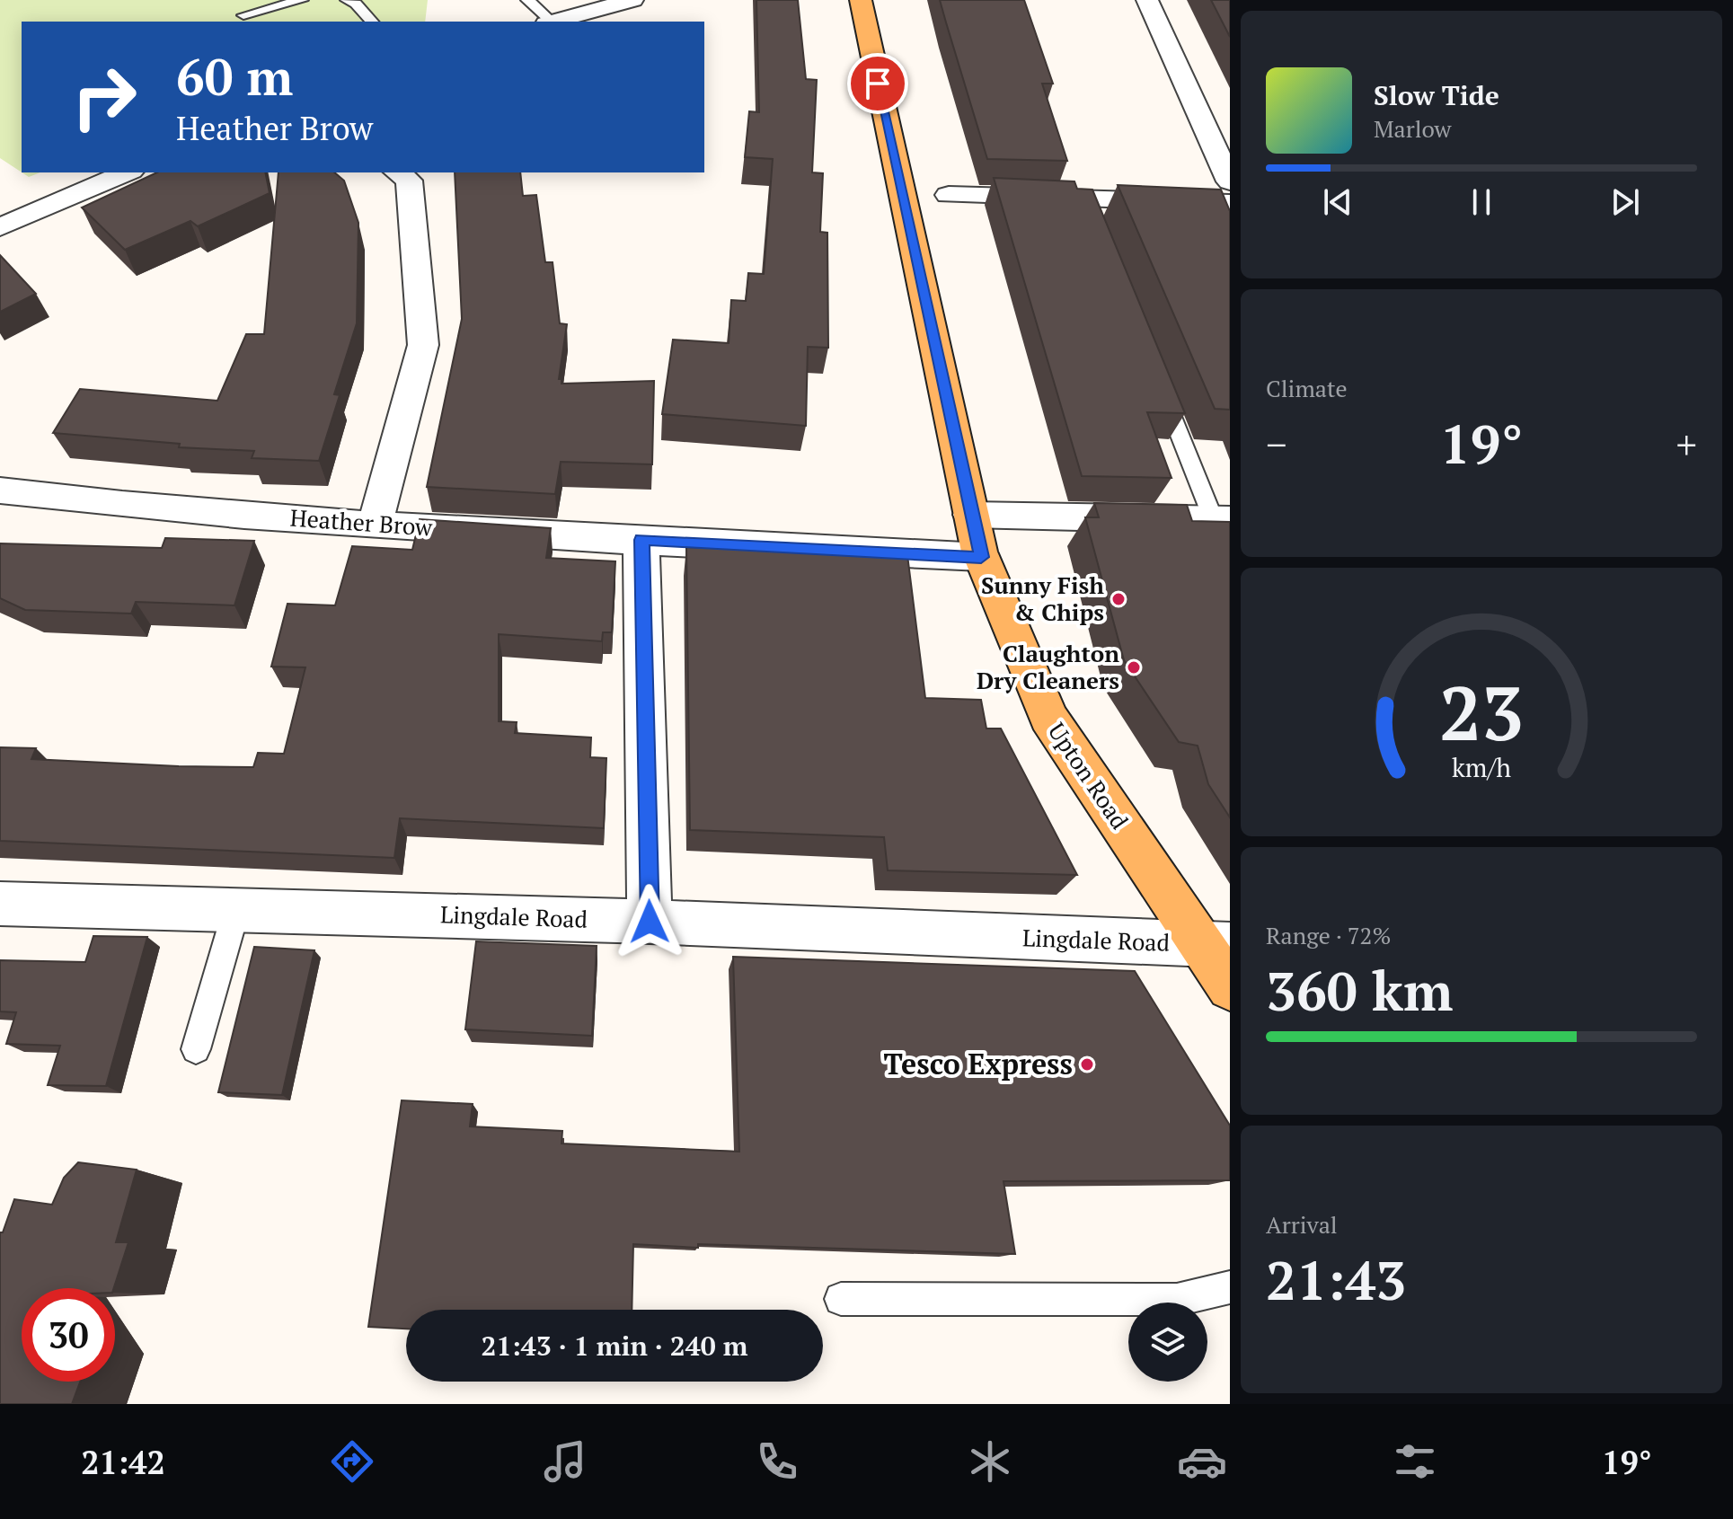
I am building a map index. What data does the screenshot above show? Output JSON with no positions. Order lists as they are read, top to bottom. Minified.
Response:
{"streets":{"main road":["Upton Road"],"street":["Heather Brow","Lingdale Road"]},"crossings":[["Heather Brow","Upton Road"],["Upton Road","Lingdale Road"]],"places":["Sunny Fish & Chips","Claughton Dry Cleaners","Tesco Express"],"page":{"turn":["60 m","Heather Brow"],"song":["Slow Tide","Marlow"],"tile":["Climate",["Range · 72%","360 km"],["Arrival","21:43"]],"heat":["−","19°","+"],"limit":"30","trip":"21:43 · 1 min · 240 m","tabs":["21:42","19°"],"gauge":["23","km/h"]}}
